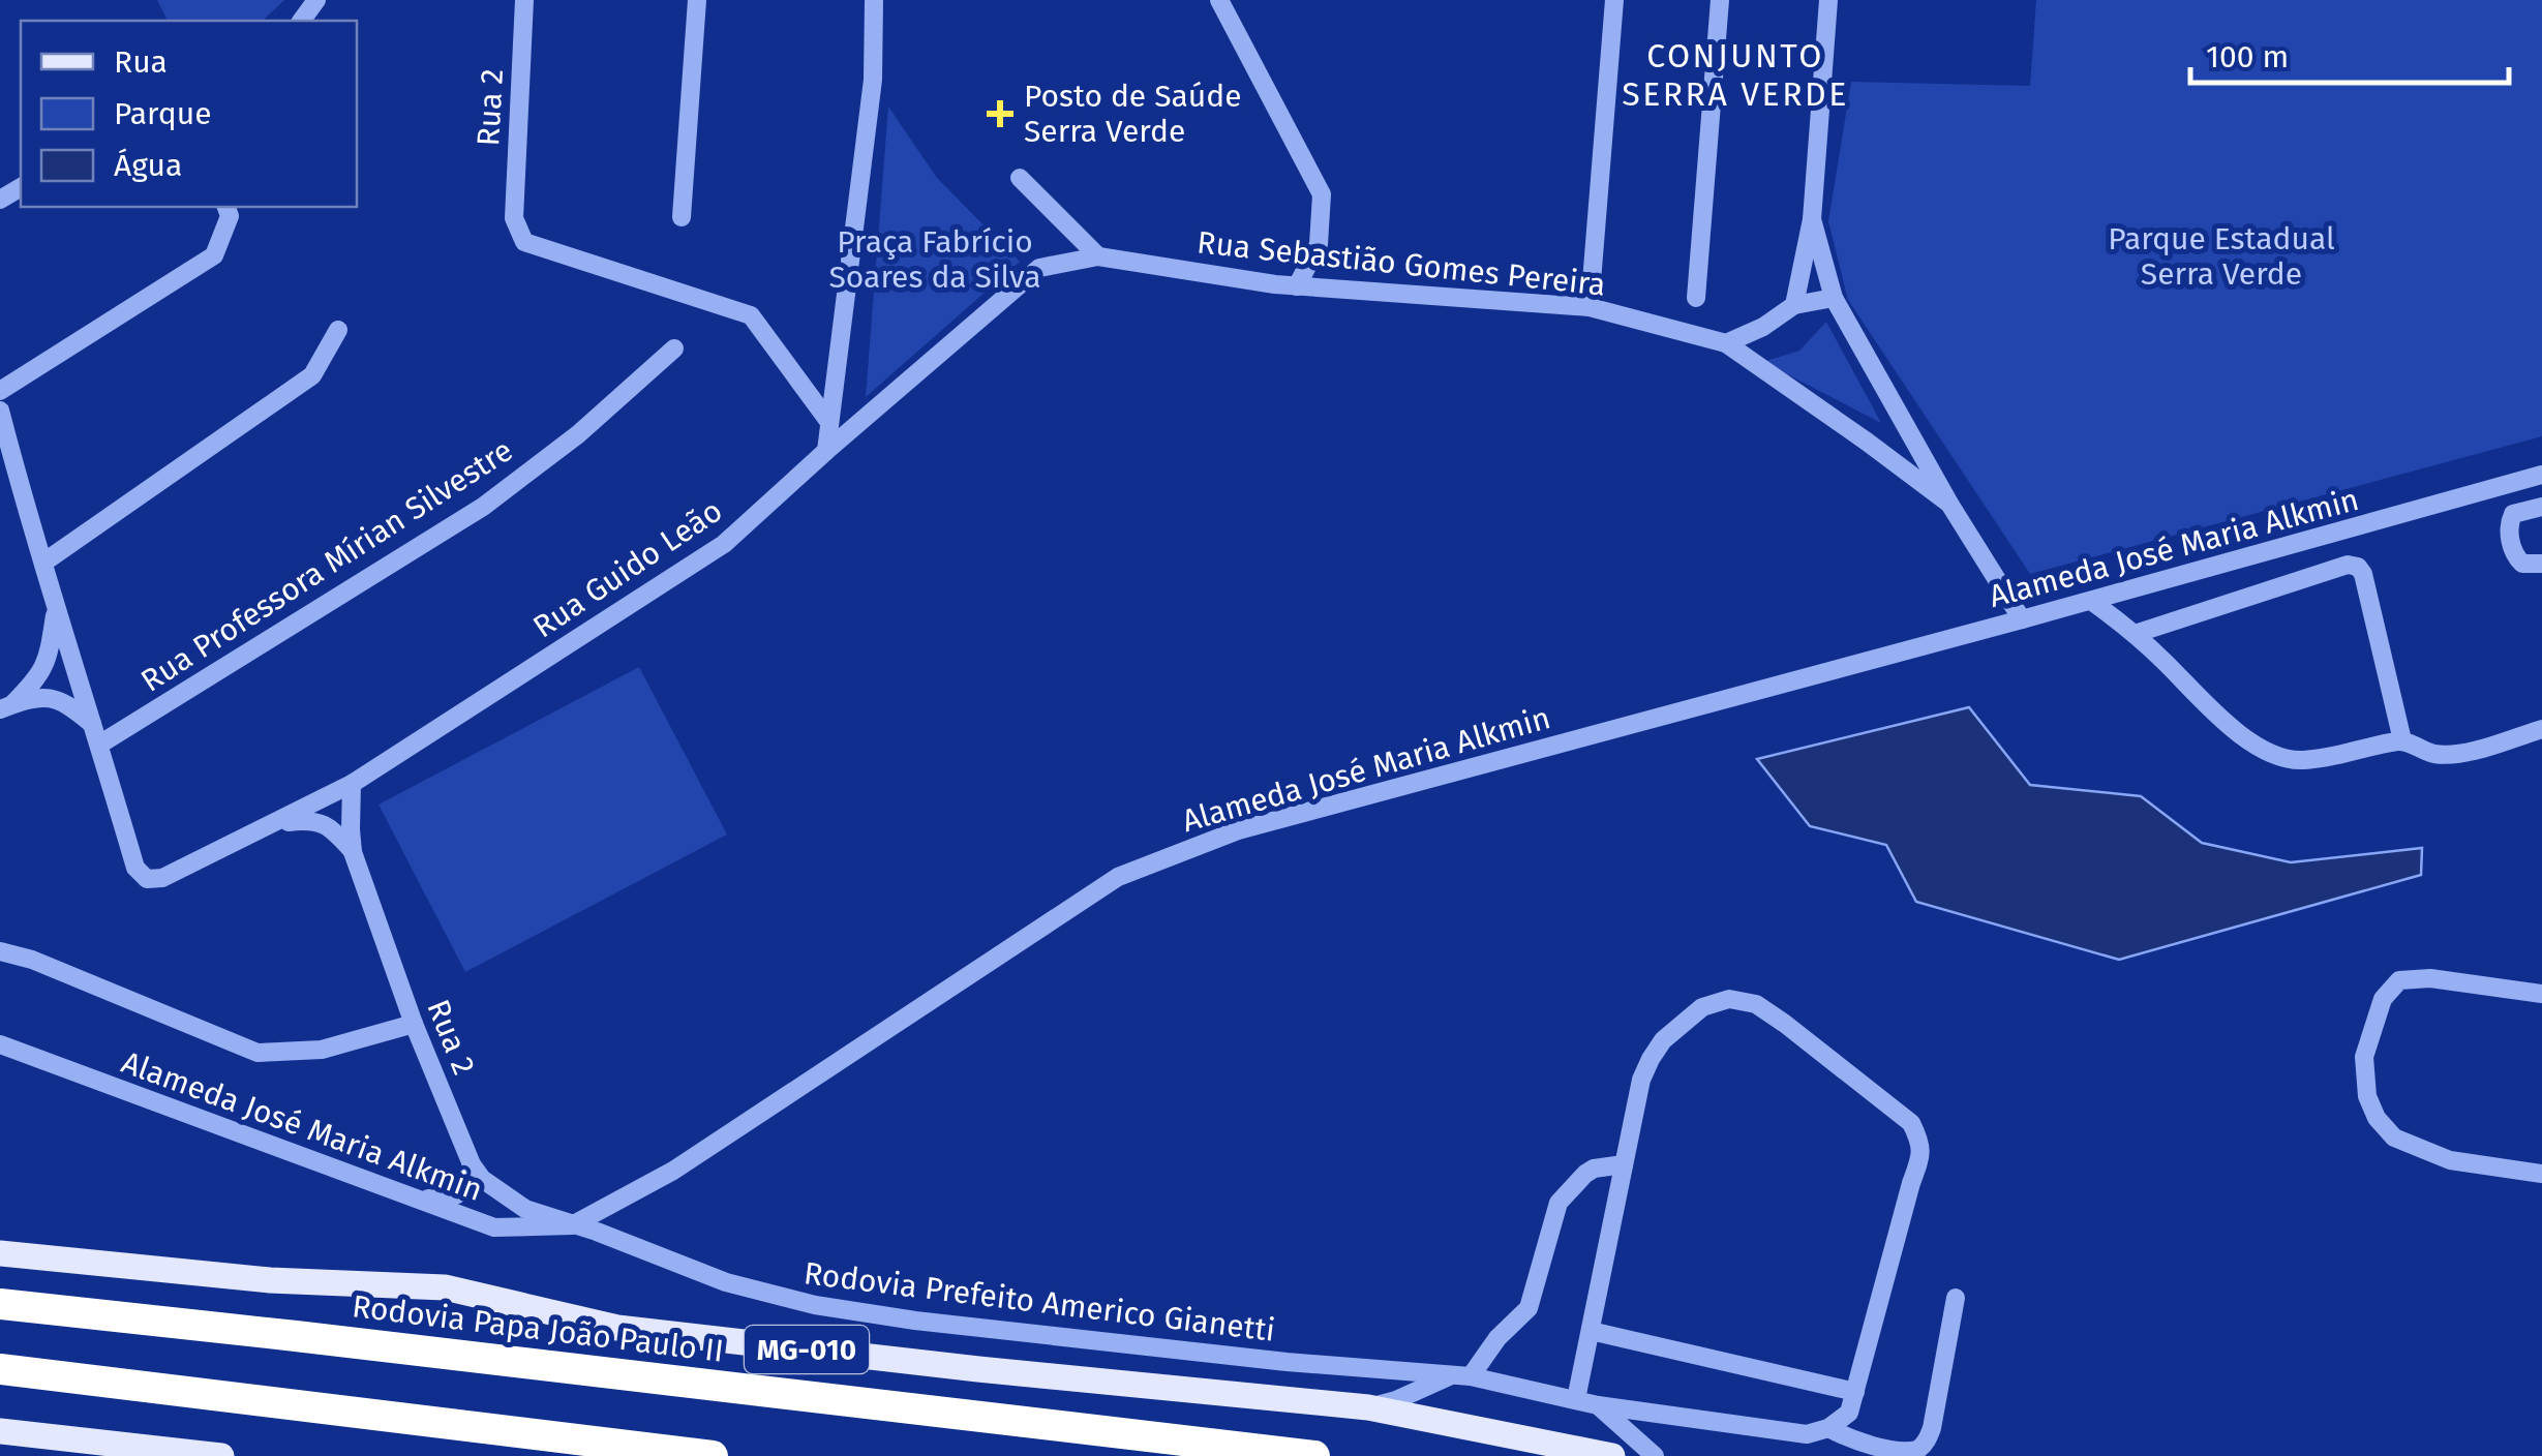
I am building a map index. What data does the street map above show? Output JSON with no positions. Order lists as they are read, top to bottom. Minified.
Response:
{"streets":{"highway":["Rodovia Papa João Paulo II","MG-010"],"street":["Rua 2","Rua Sebastião Gomes Pereira","Alameda José Maria Alkmin","Rua Professora Mírian Silvestre","Rua Guido Leão","Rodovia Prefeito Americo Gianetti"]},"crossings":[["Rua 2","Rua Guido Leão"],["Rua 2","Rodovia Prefeito Americo Gianetti"],["Rua Sebastião Gomes Pereira","Rua Guido Leão"],["Alameda José Maria Alkmin","Rodovia Prefeito Americo Gianetti"],["Rua Professora Mírian Silvestre","Rua Guido Leão"]],"districts":["CONJUNTO SERRA VERDE"],"parks":["Parque Estadual Serra Verde","Praça Fabrício Soares da Silva"],"places":{"health":["Posto de Saúde Serra Verde"]},"legend":["Rua","Parque","Água"],"scale_bar":"100 m"}
